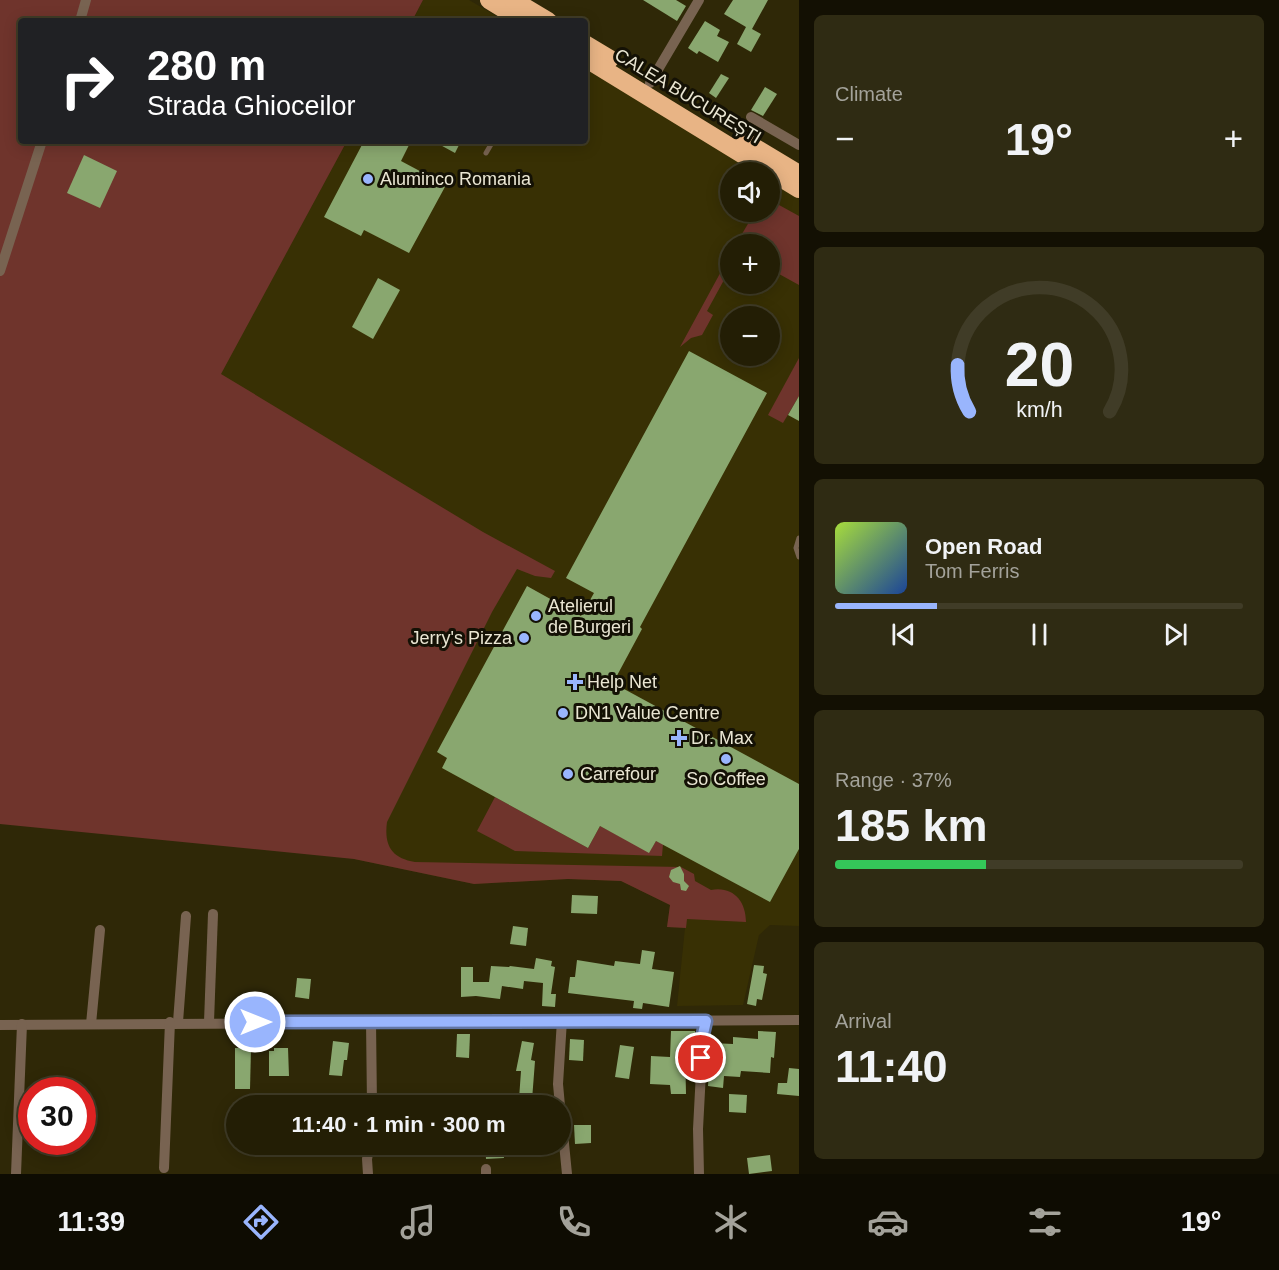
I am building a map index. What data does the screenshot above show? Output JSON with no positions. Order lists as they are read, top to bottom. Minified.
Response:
{"streets":{"highway":["CALEA BUCUREȘTI"]},"places":{"other":["Aluminco Romania","Atelierul de Burgeri","Jerry's Pizza","DN1 Value Centre","So Coffee","Carrefour"],"health":["Help Net","Dr. Max"]},"page":{"tile":["Climate",["Range · 37%","185 km"],["Arrival","11:40"]],"turn":["280 m","Strada Ghioceilor"],"heat":["−","19°","+"],"map_buttons":["+","−"],"song":["Open Road","Tom Ferris"],"limit":"30","trip":"11:40 · 1 min · 300 m","tabs":["11:39","19°"],"gauge":["20","km/h"]}}
